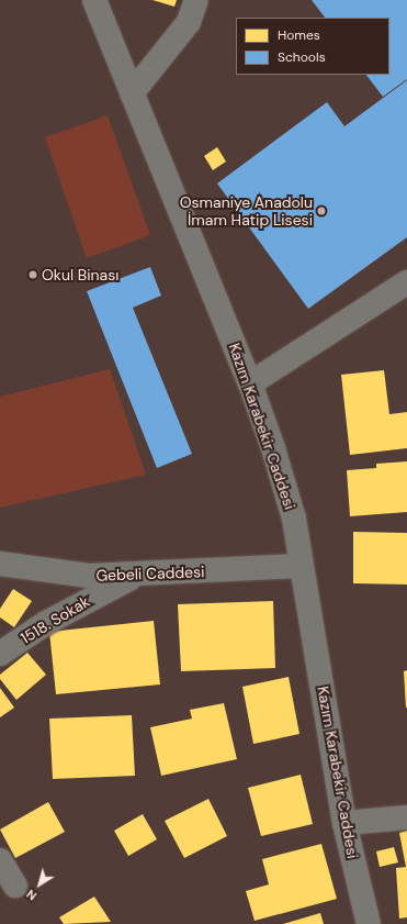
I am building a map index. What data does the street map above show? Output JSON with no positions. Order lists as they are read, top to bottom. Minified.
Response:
{"streets":{"street":["Kazım Karabekir Caddesi","Gebeli Caddesi","1518. Sokak"]},"crossings":[["Kazım Karabekir Caddesi","Gebeli Caddesi"],["Gebeli Caddesi","1518. Sokak"]],"places":["Osmaniye Anadolu İmam Hatip Lisesi","Okul Binası"],"legend":["Homes","Schools"],"north":"bottom left"}
